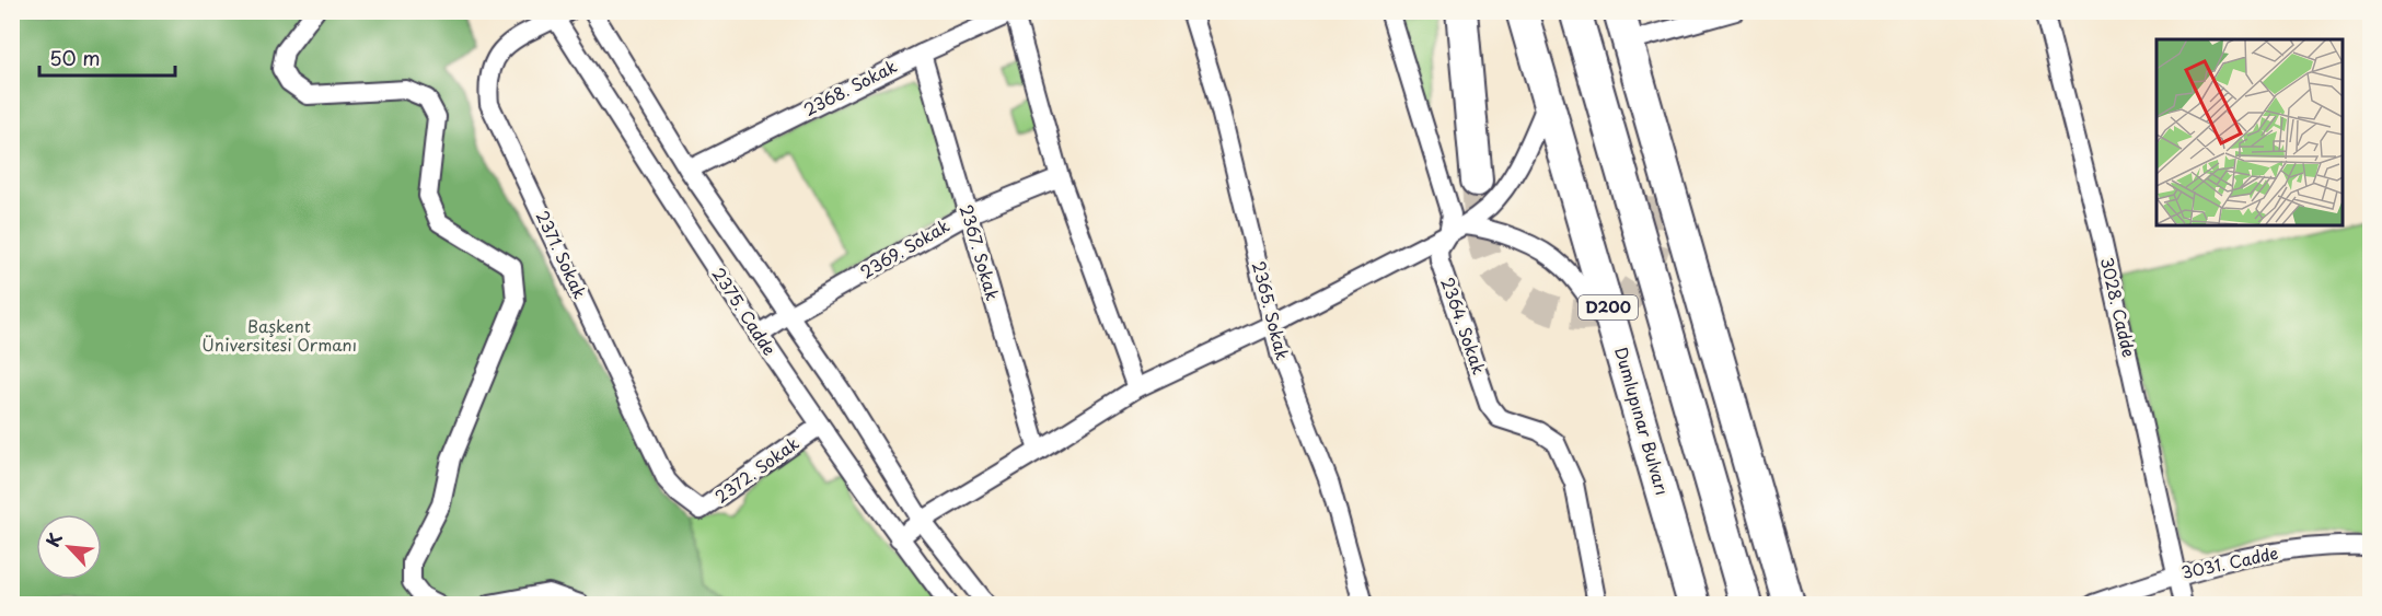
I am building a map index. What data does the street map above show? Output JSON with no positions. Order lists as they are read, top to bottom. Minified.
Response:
{"streets":{"highway":["D200","Dumlupınar Bulvarı"],"street":["2368. Sokak","2369. Sokak","2367. Sokak","2371. Sokak","3028. Cadde","2365. Sokak","2375. Cadde","2364. Sokak","2372. Sokak","3031. Cadde"]},"crossings":[["2368. Sokak","2367. Sokak"],["2369. Sokak","2367. Sokak"],["2369. Sokak","2375. Cadde"],["2371. Sokak","2375. Cadde"],["2371. Sokak","2372. Sokak"],["3028. Cadde","3031. Cadde"],["2375. Cadde","2372. Sokak"]],"parks":["Başkent Üniversitesi Ormanı"],"scale_bar":"50 m","north":"top left"}
